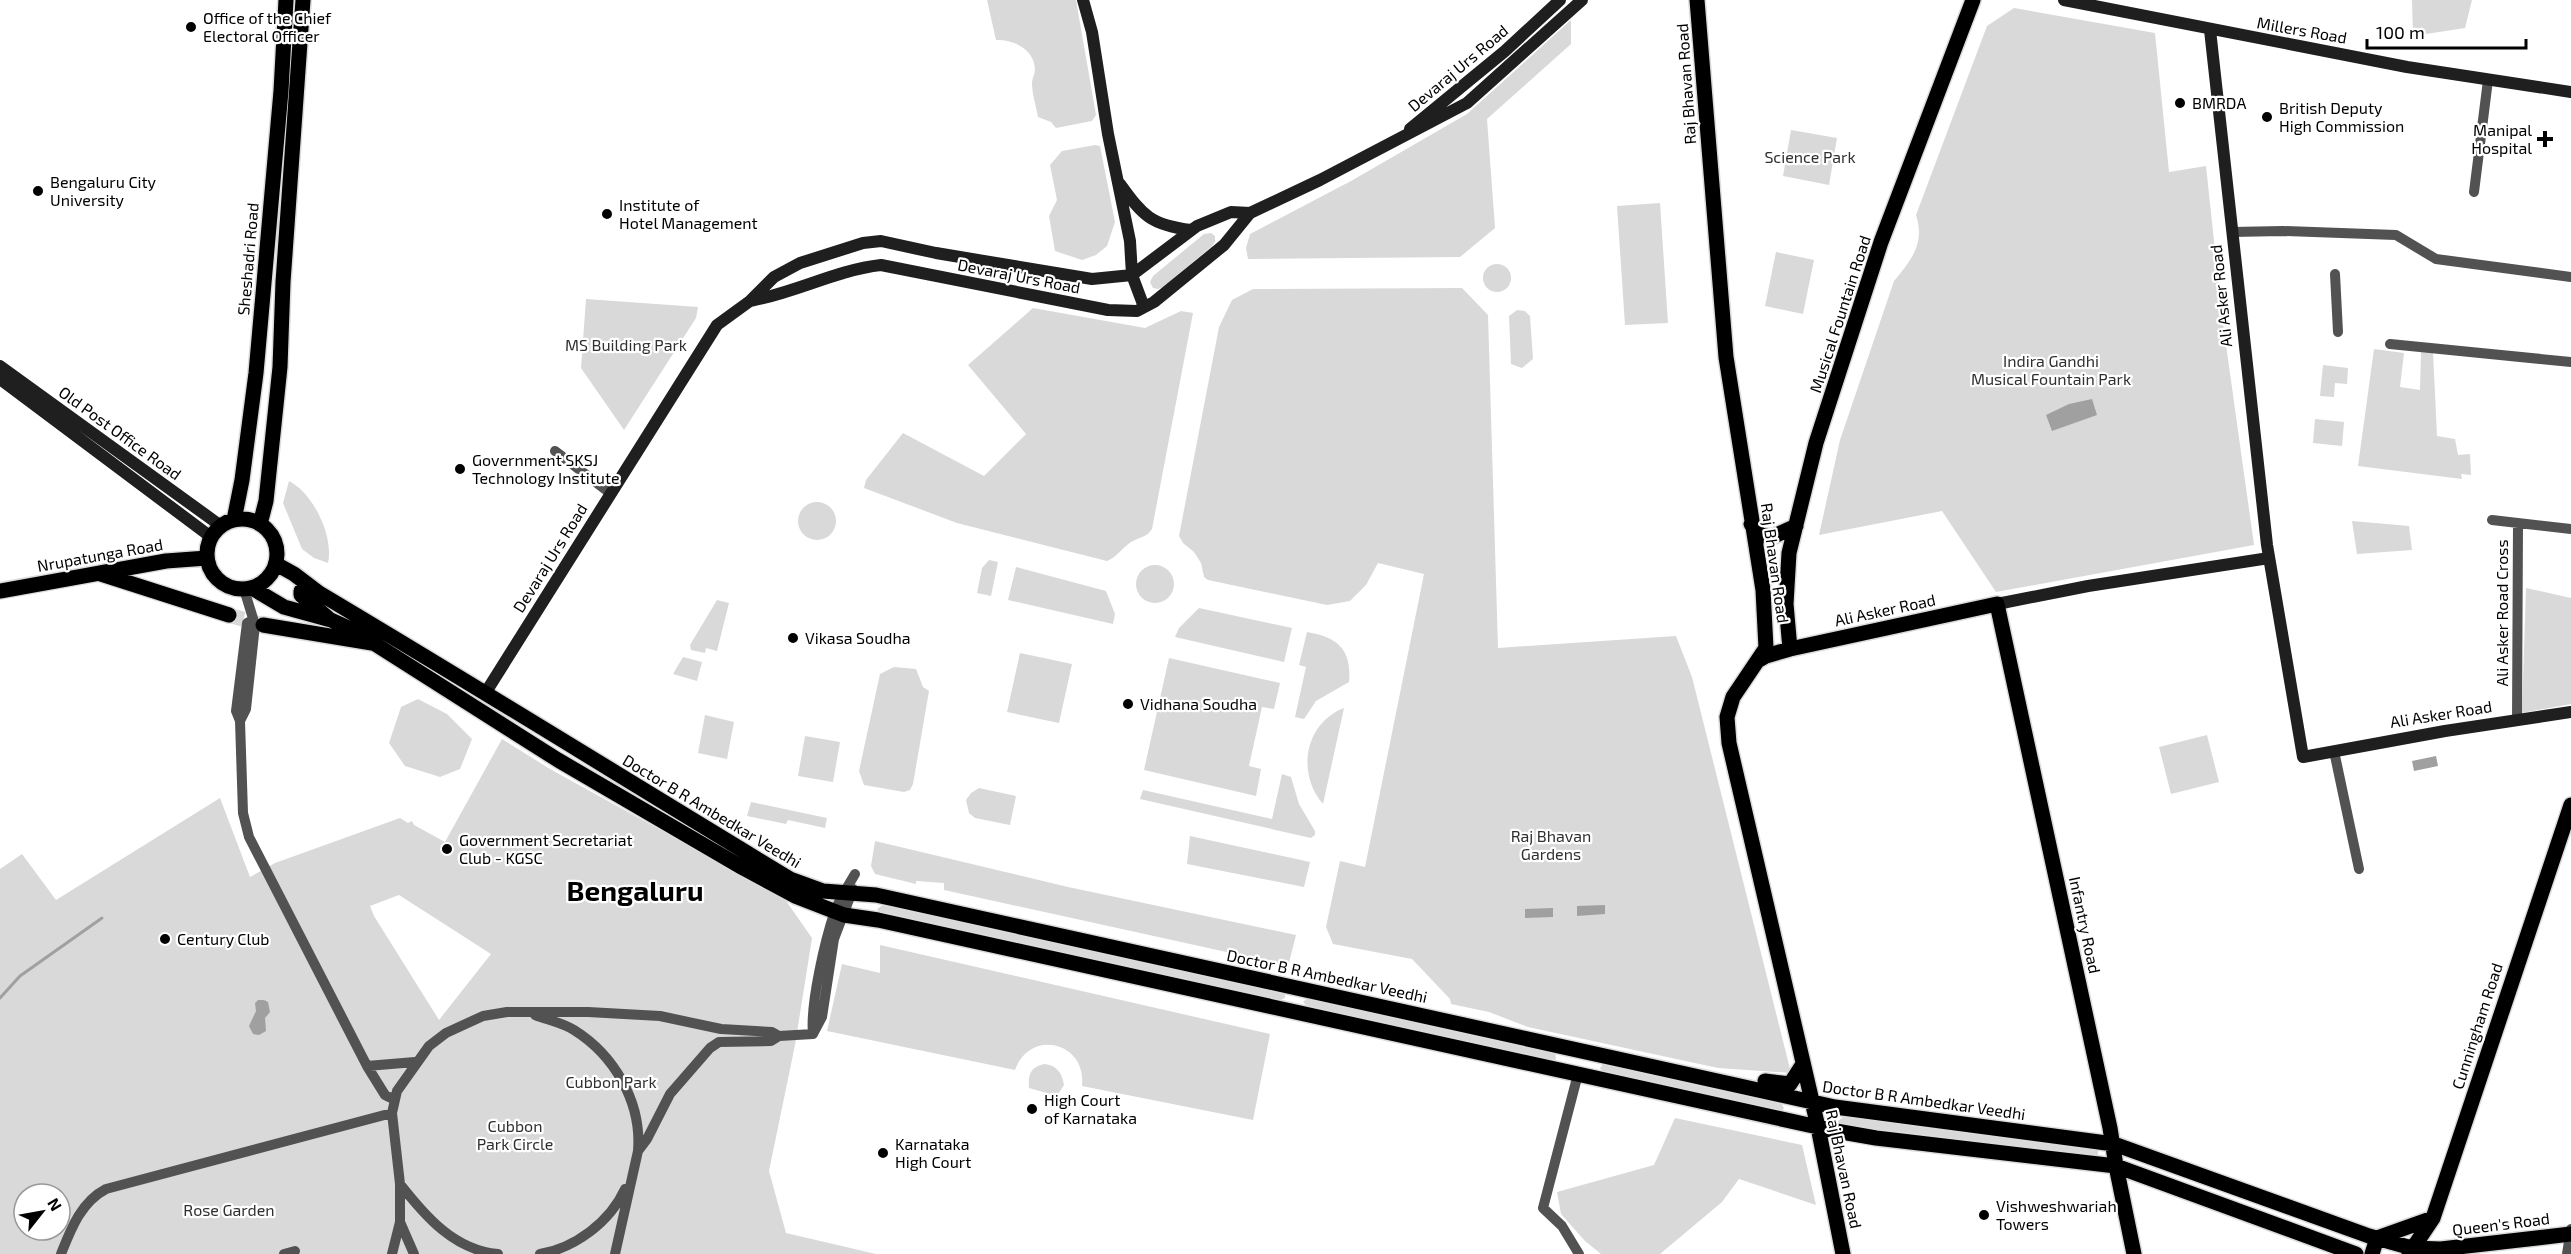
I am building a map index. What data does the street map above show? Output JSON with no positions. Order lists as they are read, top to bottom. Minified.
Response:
{"streets":{"main road":["Raj Bhavan Road","Sheshadri Road","Ali Asker Road","Musical Fountain Road","Nrupatunga Road","Doctor B R Ambedkar Veedhi","Infantry Road","Cunningham Road","Queen's Road"],"street":["Millers Road","Devaraj Urs Road","Old Post Office Road","Ali Asker Road Cross"]},"crossings":[["Millers Road","Ali Asker Road"],["Devaraj Urs Road","Doctor B R Ambedkar Veedhi"],["Raj Bhavan Road","Ali Asker Road"],["Raj Bhavan Road","Doctor B R Ambedkar Veedhi"],["Sheshadri Road","Old Post Office Road"],["Sheshadri Road","Nrupatunga Road"],["Sheshadri Road","Doctor B R Ambedkar Veedhi"],["Ali Asker Road","Musical Fountain Road"],["Ali Asker Road","Ali Asker Road Cross"],["Ali Asker Road","Infantry Road"],["Old Post Office Road","Nrupatunga Road"],["Old Post Office Road","Doctor B R Ambedkar Veedhi"],["Nrupatunga Road","Doctor B R Ambedkar Veedhi"],["Doctor B R Ambedkar Veedhi","Infantry Road"],["Doctor B R Ambedkar Veedhi","Cunningham Road"],["Doctor B R Ambedkar Veedhi","Queen's Road"]],"districts":["Bengaluru"],"parks":["Science Park","MS Building Park","Indira Gandhi Musical Fountain Park","Raj Bhavan Gardens","Cubbon Park","Cubbon Park Circle","Rose Garden"],"places":{"other":["Office of the Chief Electoral Officer","BMRDA","British Deputy High Commission","Bengaluru City University","Institute of Hotel Management","Government SKSJ Technology Institute","Vikasa Soudha","Vidhana Soudha","Government Secretariat Club - KGSC","Century Club","High Court of Karnataka","Karnataka High Court","Vishweshwariah Towers"],"health":["Manipal Hospital"]},"scale_bar":"100 m","north":"top right"}
